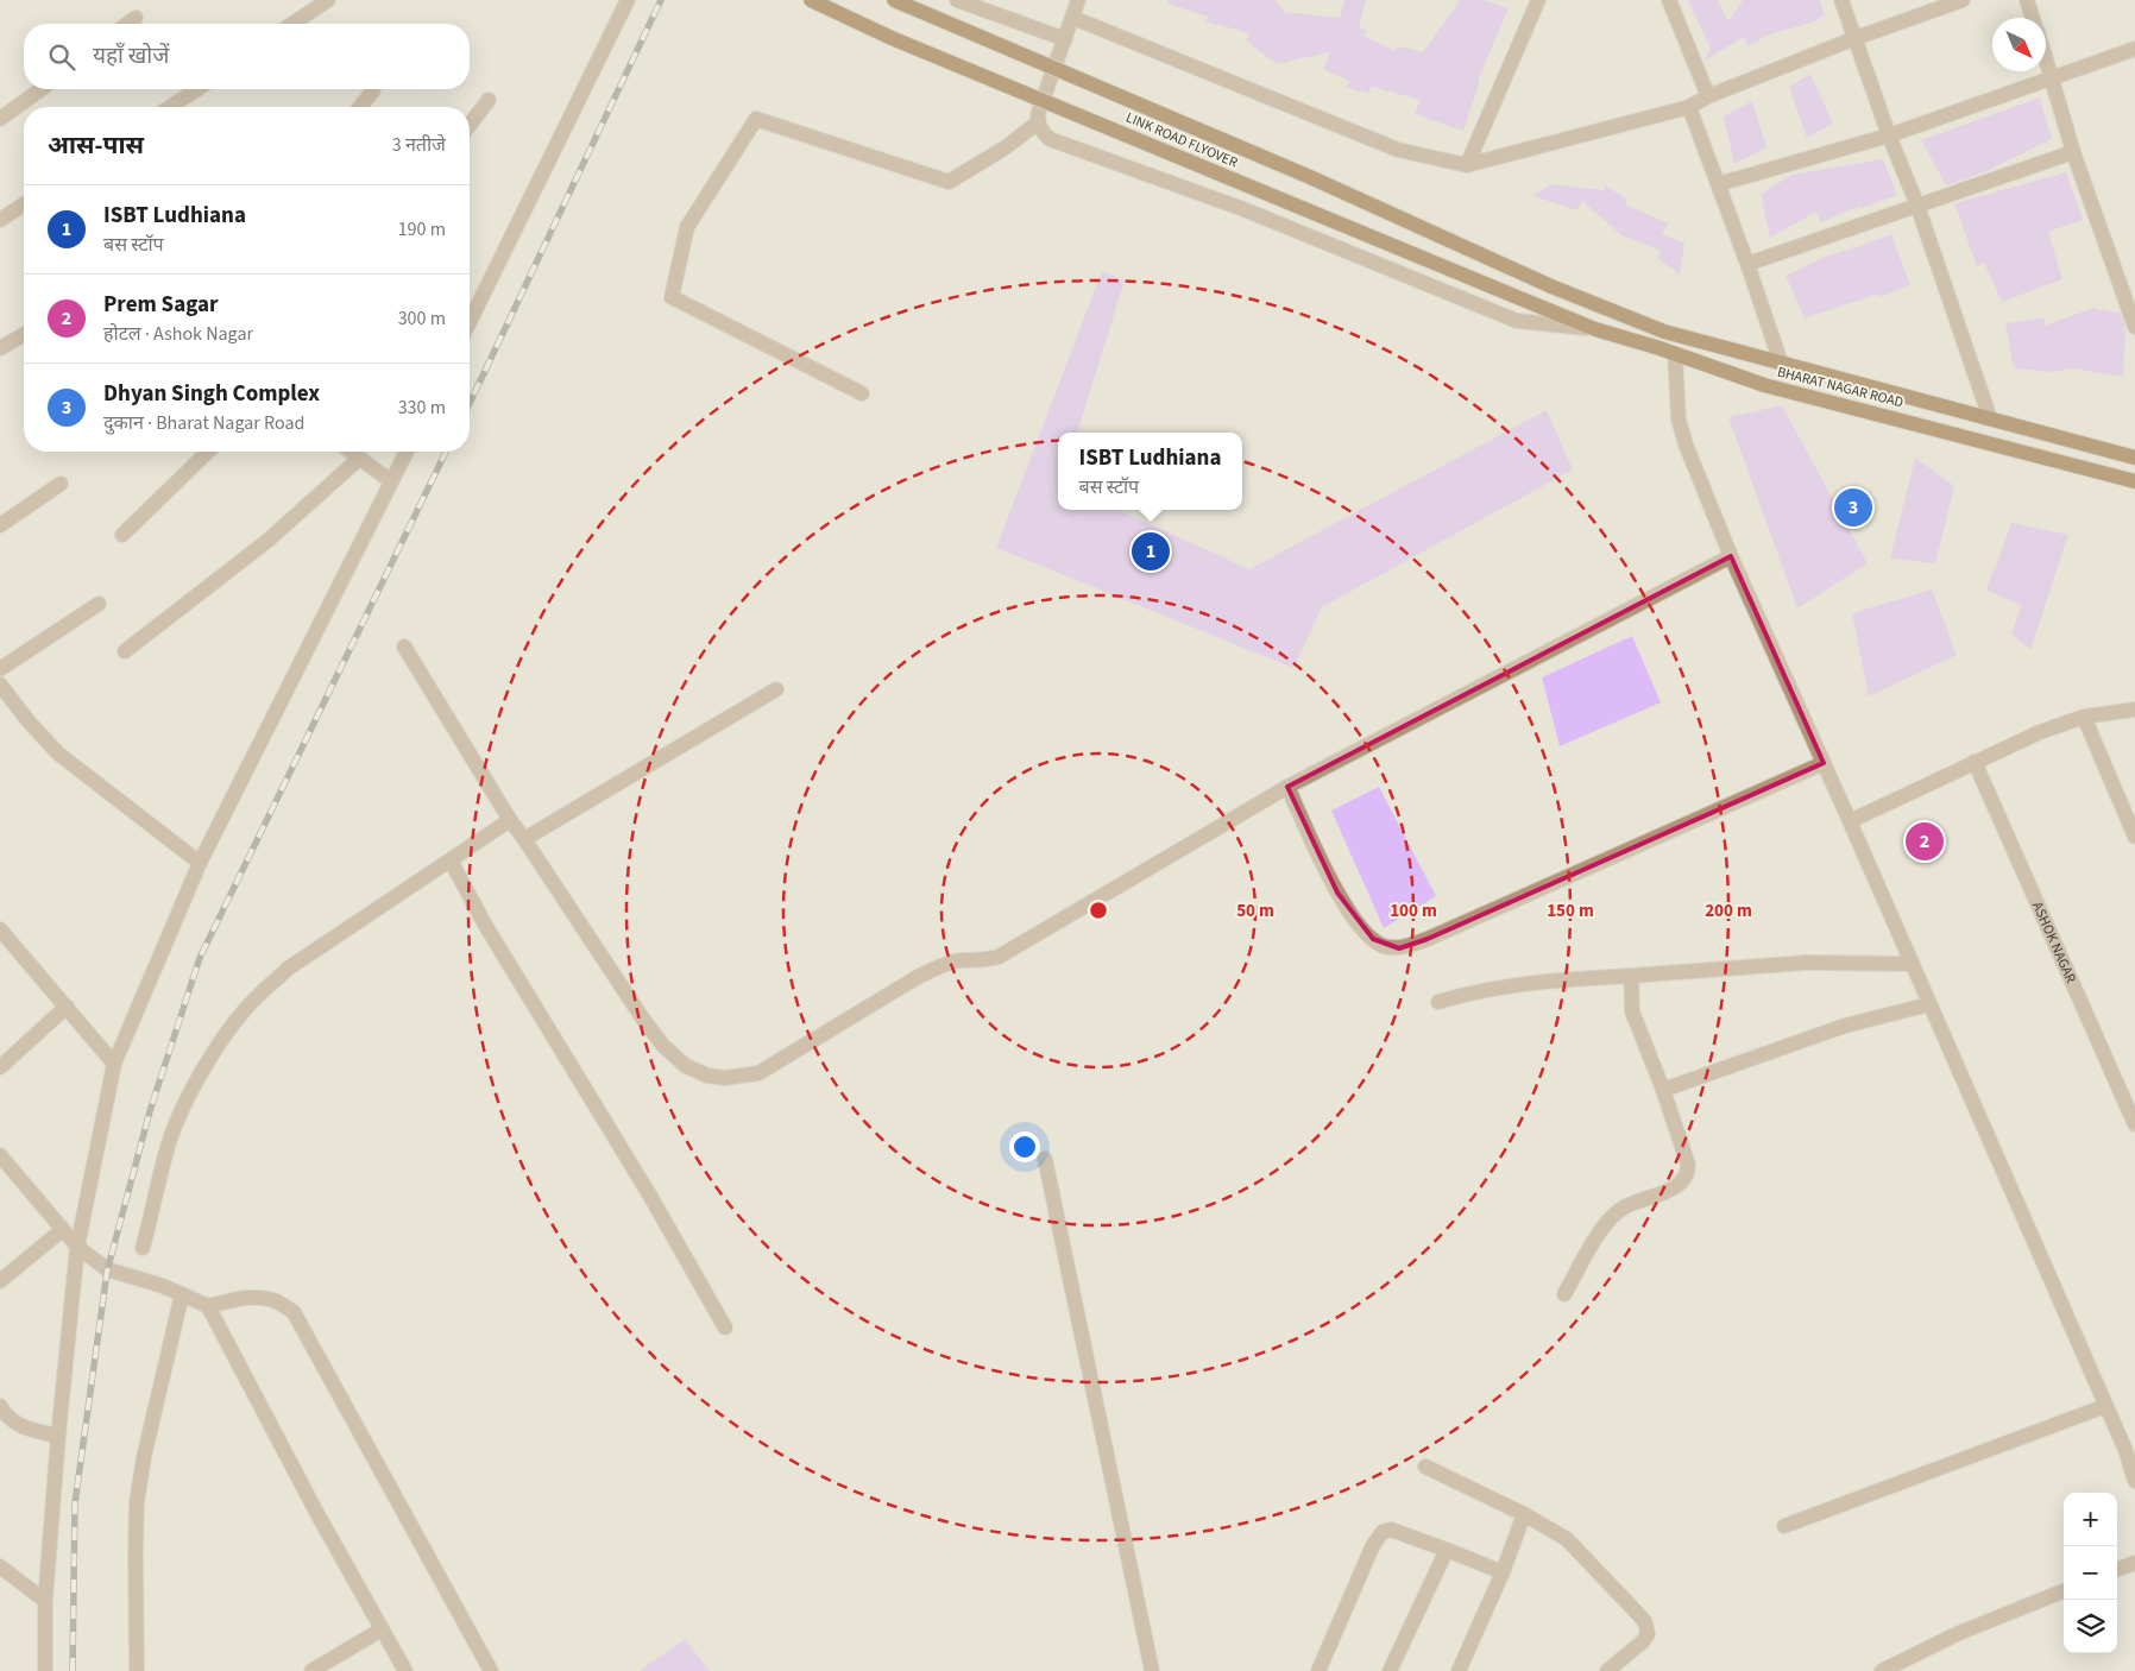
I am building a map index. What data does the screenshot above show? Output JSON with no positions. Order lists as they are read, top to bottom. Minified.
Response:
{"streets":{"main road":["LINK ROAD FLYOVER","BHARAT NAGAR ROAD"],"street":["ASHOK NAGAR"]},"crossings":[["LINK ROAD FLYOVER","BHARAT NAGAR ROAD"]],"north":"bottom right","page":{"search":"यहाँ खोजें","heading":["आस-पास","3 नतीजे"],"list":[{"mark":"1","name":"ISBT Ludhiana","note":"बस स्टॉप","value":"190 m"},{"mark":"2","name":"Prem Sagar","note":"होटल · Ashok Nagar","value":"300 m"},{"mark":"3","name":"Dhyan Singh Complex","note":"दुकान · Bharat Nagar Road","value":"330 m"}],"popup":["ISBT Ludhiana","बस स्टॉप"],"pins":["3","1","2"],"map_buttons":["+","−"]},"rings":["50 m","100 m","150 m","200 m"]}
